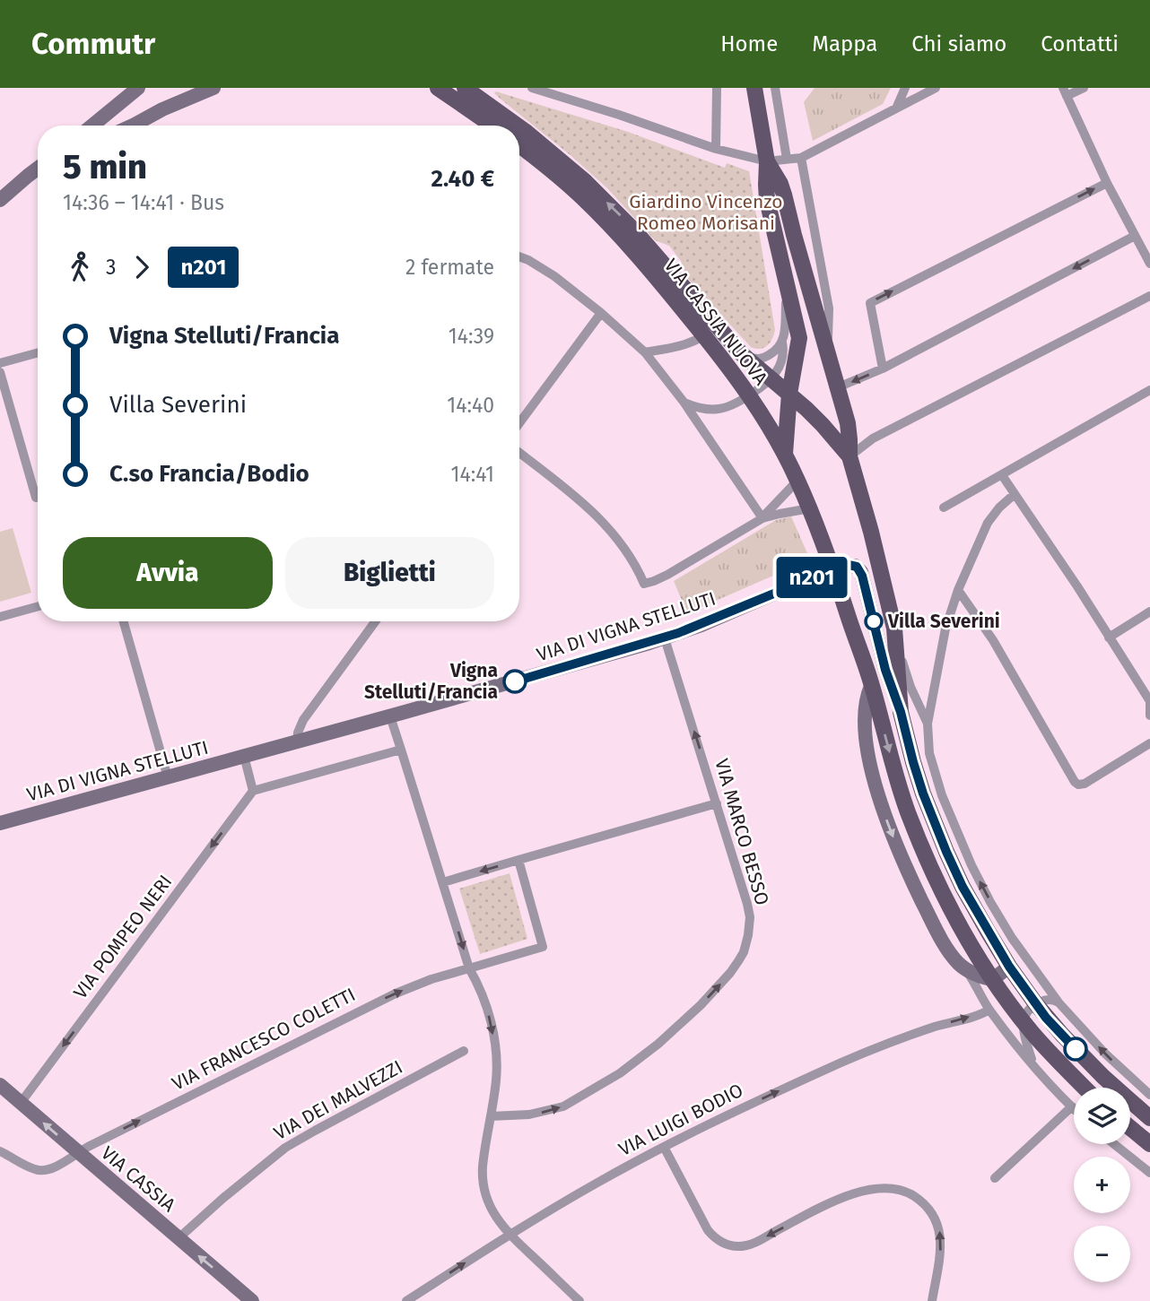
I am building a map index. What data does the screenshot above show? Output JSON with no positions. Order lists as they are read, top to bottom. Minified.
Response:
{"streets":{"main road":["VIA CASSIA NUOVA","VIA DI VIGNA STELLUTI","VIA CASSIA"],"street":["VIA MARCO BESSO","VIA POMPEO NERI","VIA FRANCESCO COLETTI","VIA DEI MALVEZZI","VIA LUIGI BODIO"]},"crossings":[["VIA CASSIA NUOVA","VIA DI VIGNA STELLUTI"],["VIA DI VIGNA STELLUTI","VIA MARCO BESSO"],["VIA POMPEO NERI","VIA CASSIA"],["VIA FRANCESCO COLETTI","VIA CASSIA"],["VIA DEI MALVEZZI","VIA CASSIA"]],"one_way":["VIA POMPEO NERI","VIA FRANCESCO COLETTI","VIA LUIGI BODIO","VIA CASSIA"],"parks":["Giardino Vincenzo Romeo Morisani"],"places":["Villa Severini","Vigna Stelluti/Francia"],"lines":["bus line n201"],"page":{"header":"Commutr","nav":["Home","Mappa","Chi siamo","Contatti"],"on_map":"n201","heading":["5 min","14:36 – 14:41 · Bus","2.40 €"],"legs":["3","n201","2 fermate"],"list":[{"name":"Vigna Stelluti/Francia","value":"14:39"},{"name":"Villa Severini","value":"14:40"},{"name":"C.so Francia/Bodio","value":"14:41"}],"buttons":["Avvia","Biglietti"],"map_buttons":["+","−"]}}
